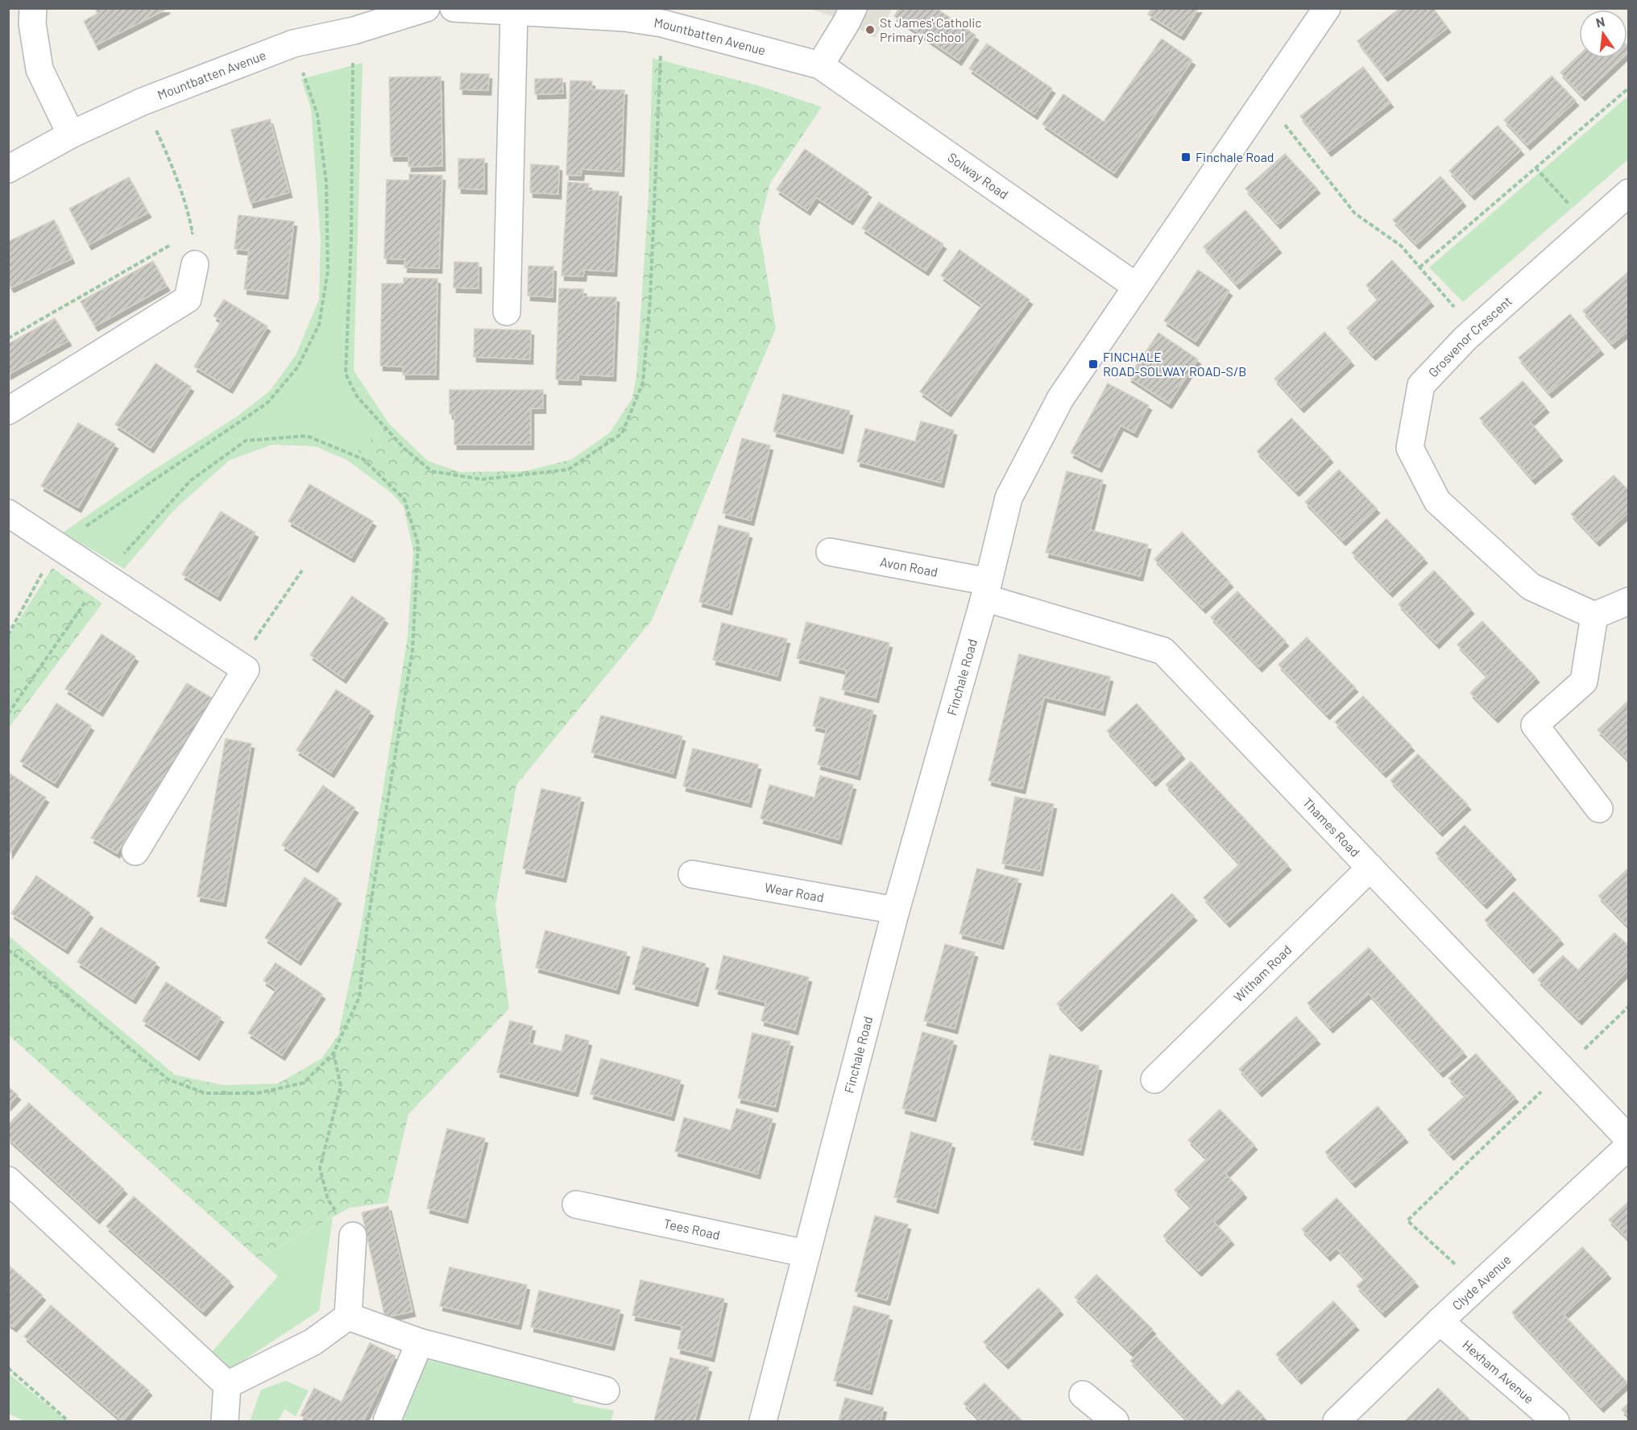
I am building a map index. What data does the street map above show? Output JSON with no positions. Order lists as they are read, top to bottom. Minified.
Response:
{"streets":{"street":["Mountbatten Avenue","Solway Road","Grosvenor Crescent","Avon Road","Finchale Road","Thames Road","Wear Road","Witham Road","Tees Road","Clyde Avenue","Hexham Avenue"]},"crossings":[["Mountbatten Avenue","Solway Road"],["Solway Road","Finchale Road"],["Avon Road","Finchale Road"],["Avon Road","Thames Road"],["Finchale Road","Thames Road"],["Finchale Road","Wear Road"],["Finchale Road","Tees Road"],["Thames Road","Witham Road"],["Clyde Avenue","Hexham Avenue"]],"places":{"other":["St James' Catholic Primary School"],"transit":["Finchale Road","FINCHALE ROAD-SOLWAY ROAD-S/B"]},"north":"top"}
